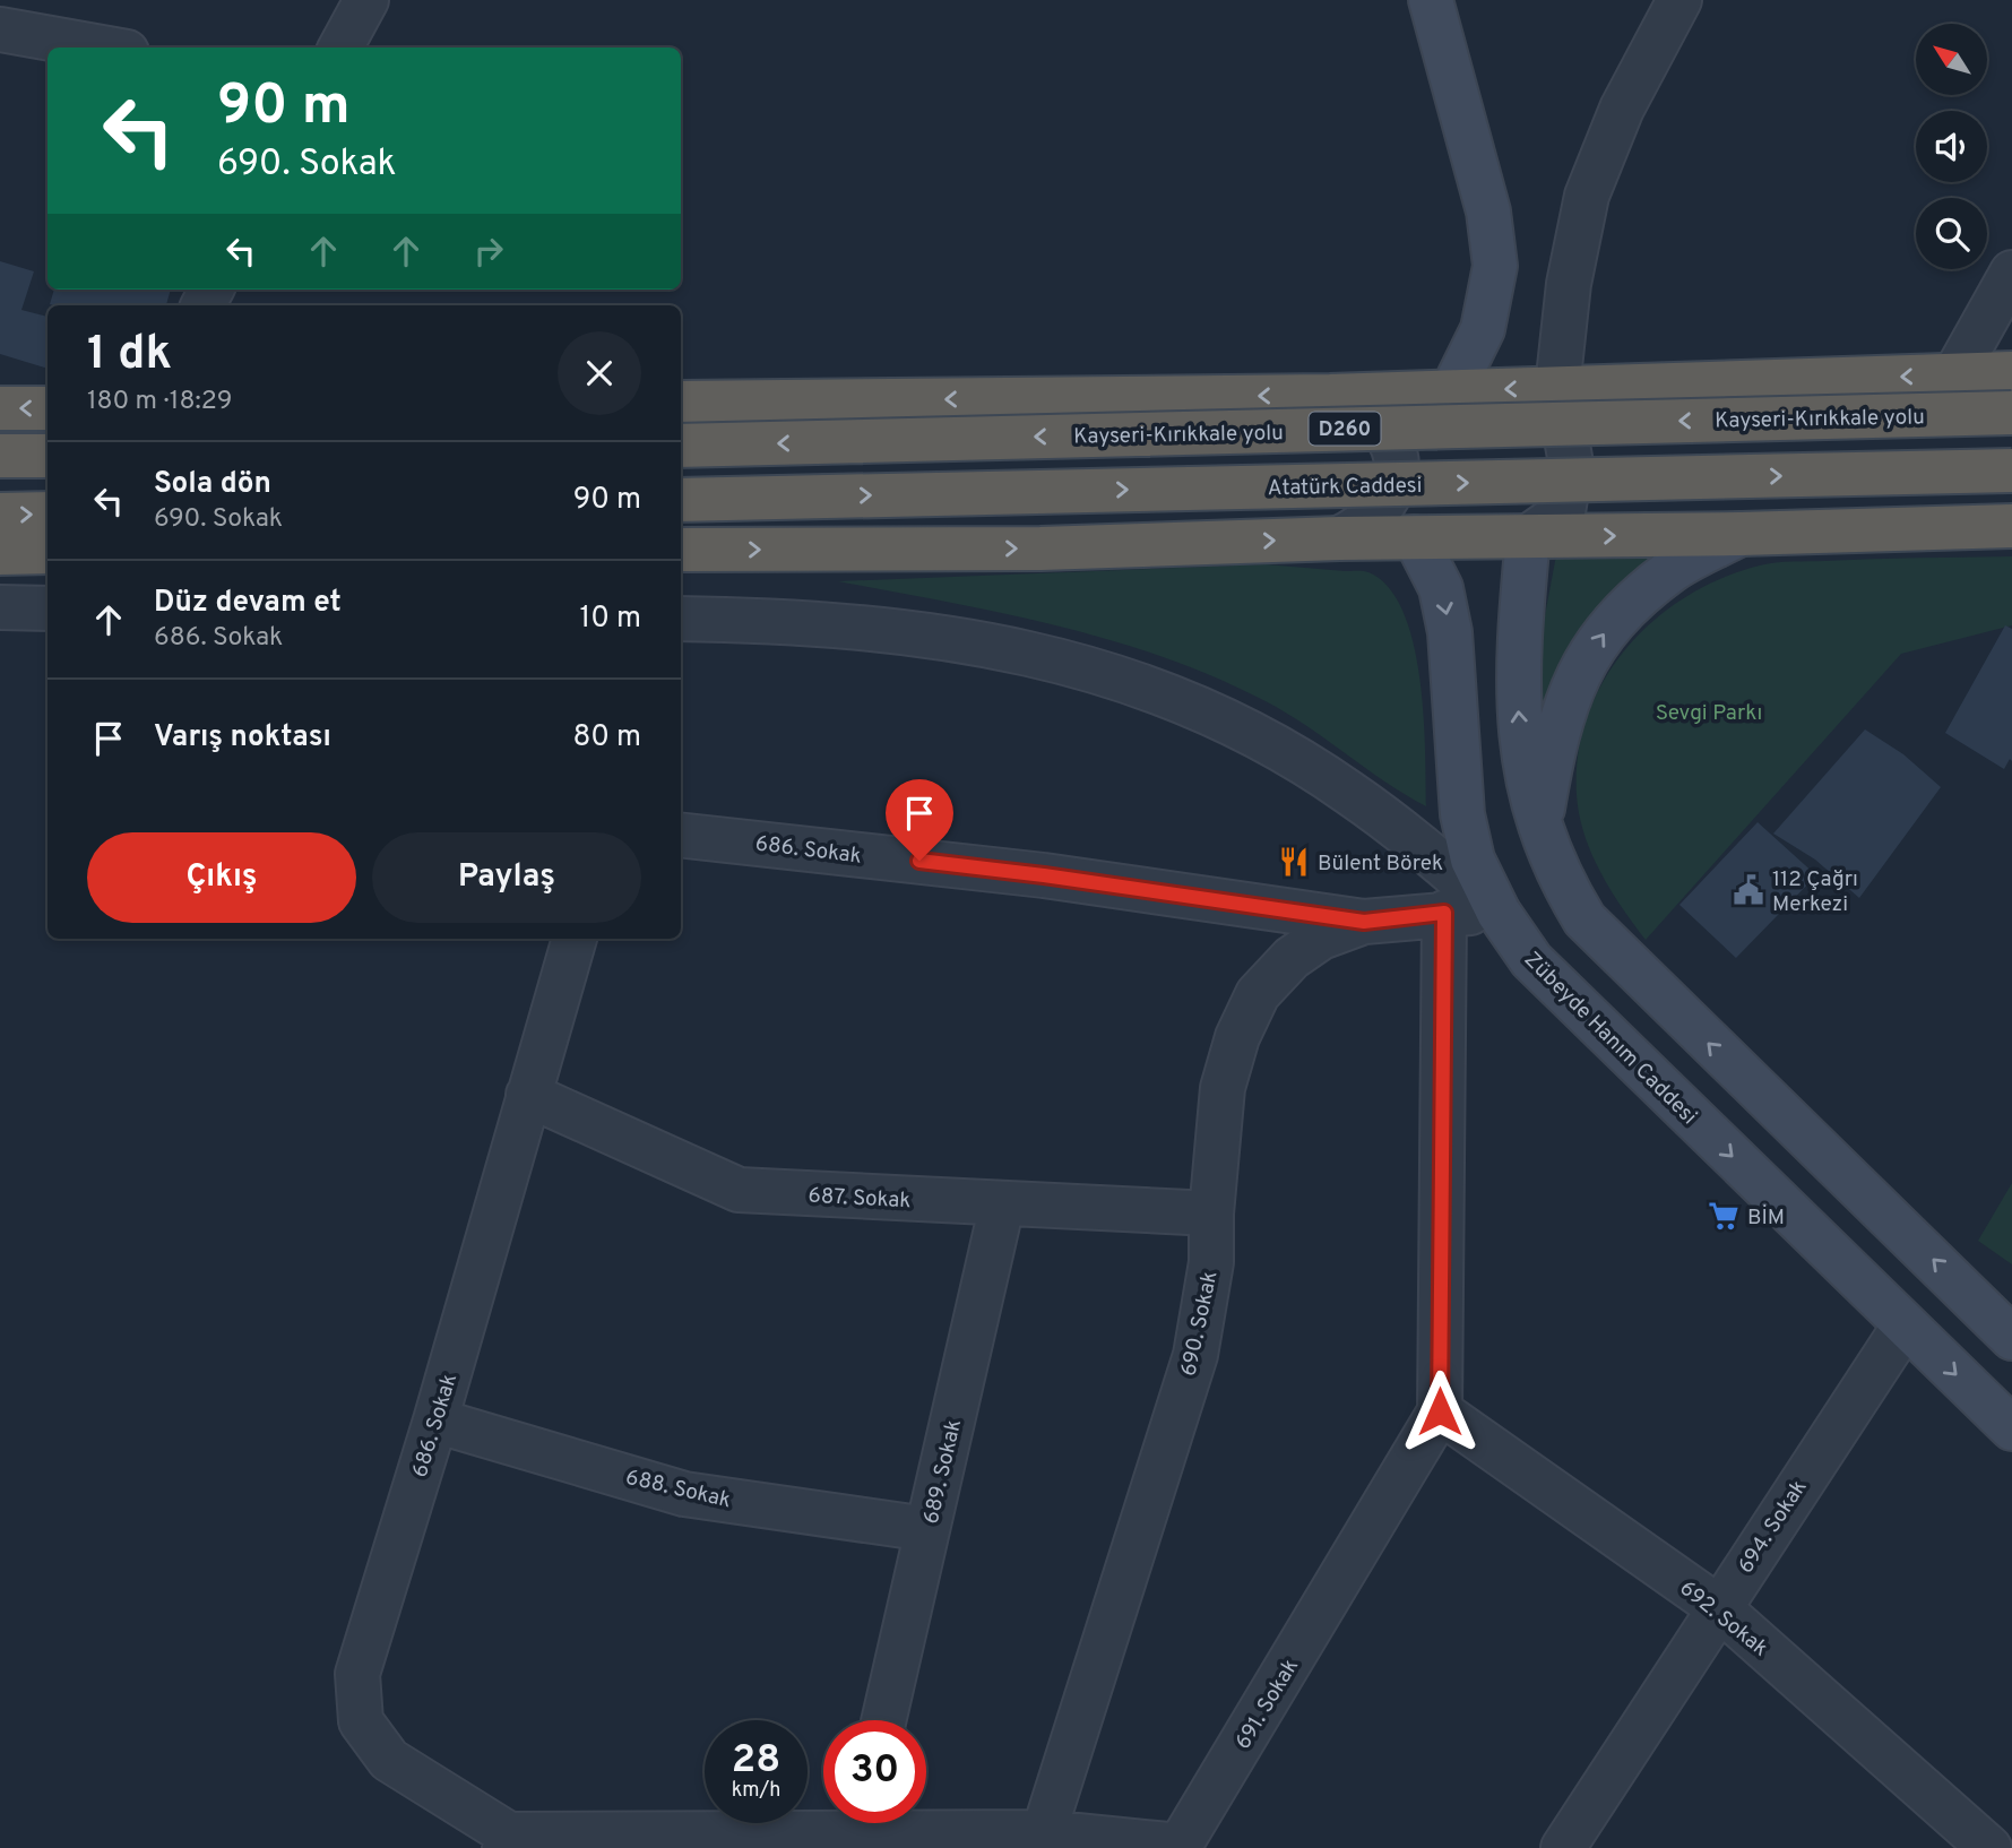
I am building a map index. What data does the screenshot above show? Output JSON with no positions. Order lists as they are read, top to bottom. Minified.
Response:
{"streets":{"highway":["Kayseri-Kırıkkale yolu","D260","Atatürk Caddesi"],"main road":["Zübeyde Hanım Caddesi"],"street":["686. Sokak","687. Sokak","690. Sokak","689. Sokak","688. Sokak","694. Sokak","692. Sokak","691. Sokak"]},"crossings":[["686. Sokak","687. Sokak"],["686. Sokak","690. Sokak"],["686. Sokak","688. Sokak"],["686. Sokak","691. Sokak"],["Zübeyde Hanım Caddesi","690. Sokak"],["Zübeyde Hanım Caddesi","694. Sokak"],["687. Sokak","690. Sokak"],["687. Sokak","689. Sokak"],["690. Sokak","691. Sokak"],["689. Sokak","688. Sokak"],["694. Sokak","692. Sokak"],["692. Sokak","691. Sokak"]],"parks":["Sevgi Parkı"],"places":{"restaurant":["Bülent Börek"],"public building":["112 Çağrı Merkezi"],"supermarket":["BİM"]},"north":"top left","page":{"turn":["90 m","690. Sokak"],"heading":["1 dk","180 m · 18:29"],"list":[{"name":"Sola dön","note":"690. Sokak","value":"90 m"},{"name":"Düz devam et","note":"686. Sokak","value":"10 m"},{"name":"Varış noktası","value":"80 m"}],"buttons":["Çıkış","Paylaş"],"speed":"28 km/h","limit":"30"}}
